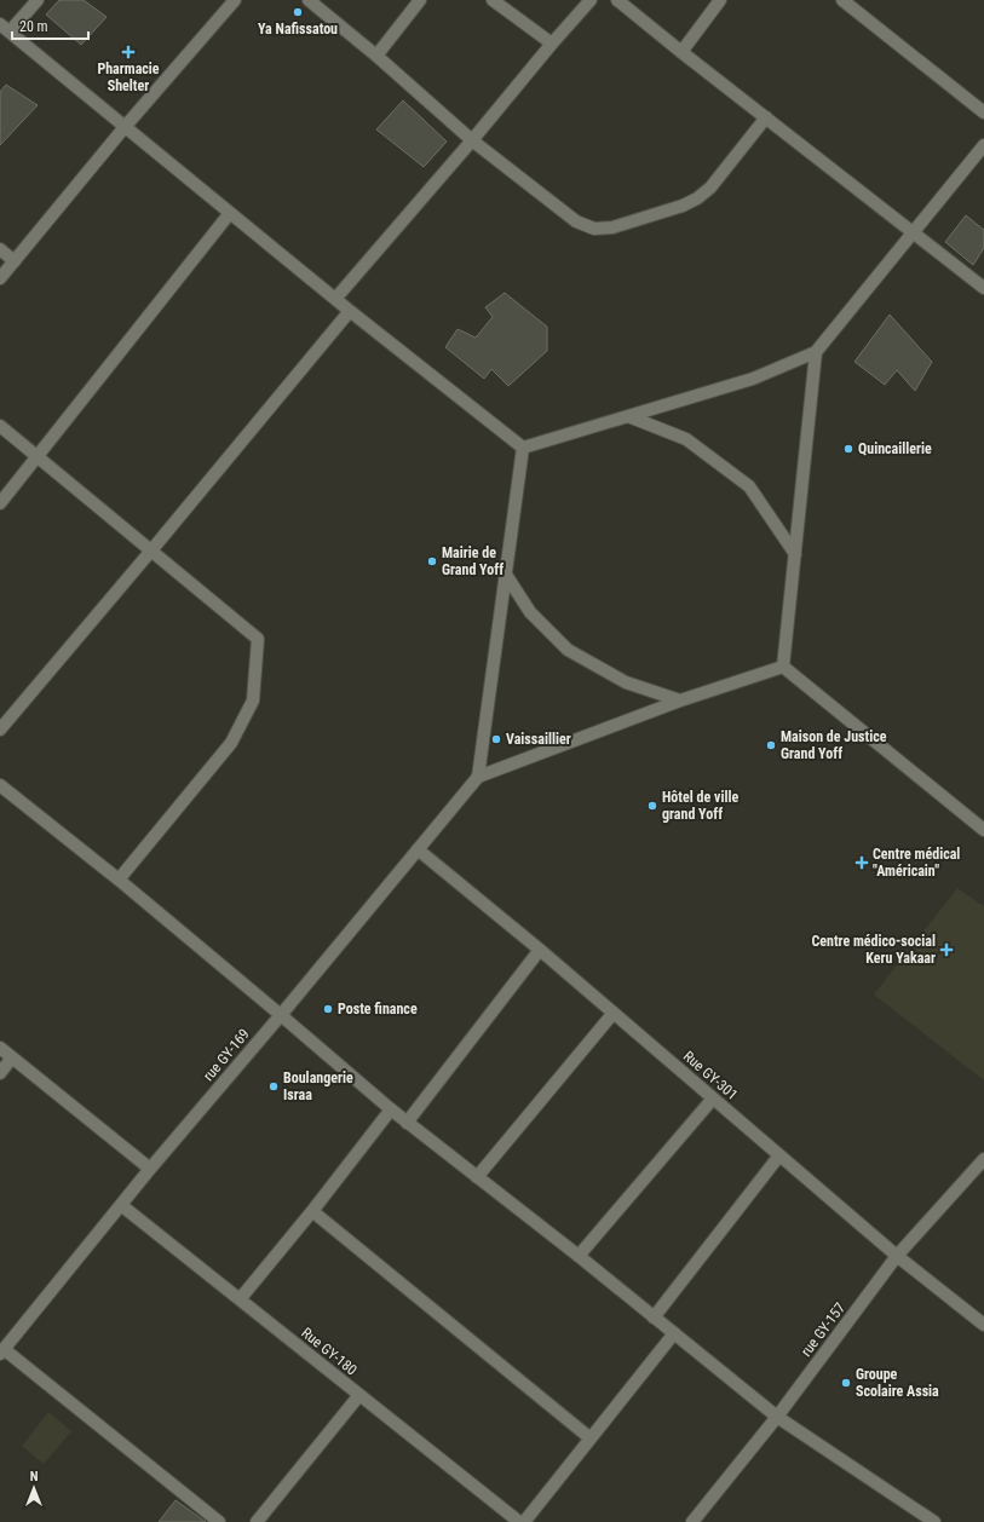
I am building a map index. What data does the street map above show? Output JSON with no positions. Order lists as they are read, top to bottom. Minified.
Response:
{"streets":{"street":["rue GY-169","Rue GY-301","rue GY-157","Rue GY-180"]},"crossings":[["rue GY-169","Rue GY-301"],["rue GY-169","Rue GY-180"],["Rue GY-301","rue GY-157"]],"places":{"other":["Ya Nafissatou","Quincaillerie","Mairie de Grand Yoff","Vaissaillier","Maison de Justice Grand Yoff","Hôtel de ville grand Yoff","Poste finance","Boulangerie Israa","Groupe Scolaire Assia"],"health":["Pharmacie Shelter","Centre médical \"Américain\"","Centre médico-social Keru Yakaar"]},"scale_bar":"20 m","north":"top"}
